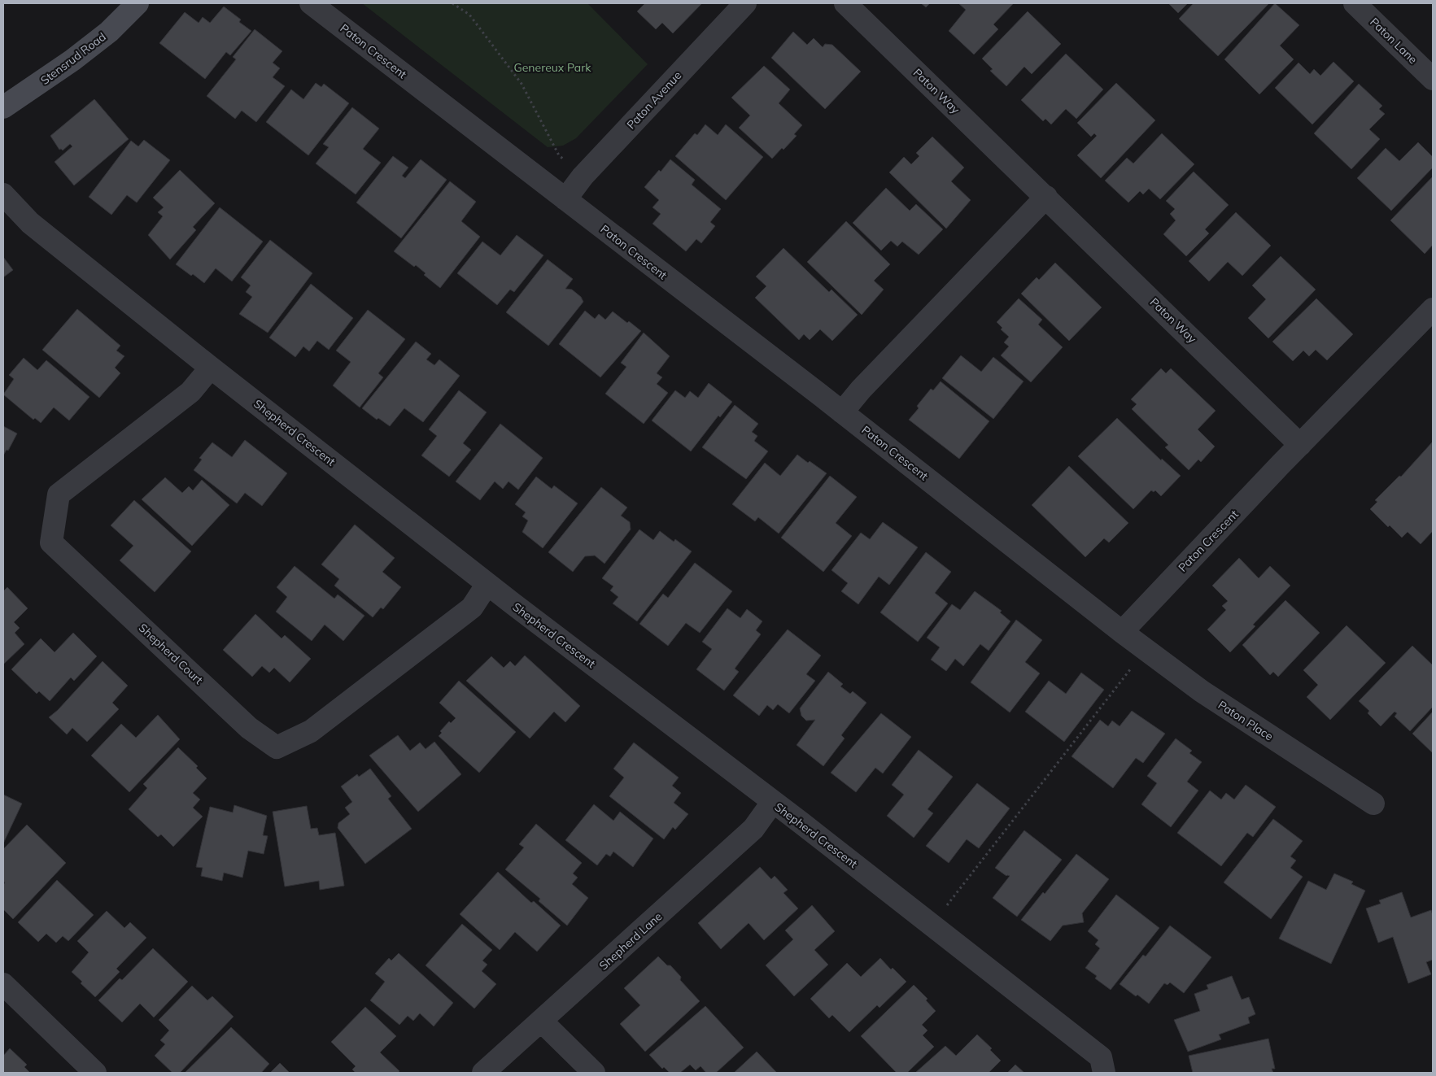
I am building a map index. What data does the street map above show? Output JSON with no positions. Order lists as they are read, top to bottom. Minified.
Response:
{"streets":{"street":["Paton Lane","Paton Crescent","Stensrud Road","Paton Way","Paton Avenue","Shepherd Crescent","Shepherd Court","Paton Place","Shepherd Lane"]},"crossings":[["Paton Crescent","Paton Way"],["Paton Crescent","Paton Avenue"],["Paton Crescent","Paton Place"],["Shepherd Crescent","Shepherd Court"],["Shepherd Crescent","Shepherd Lane"]],"parks":["Genereux Park"]}
